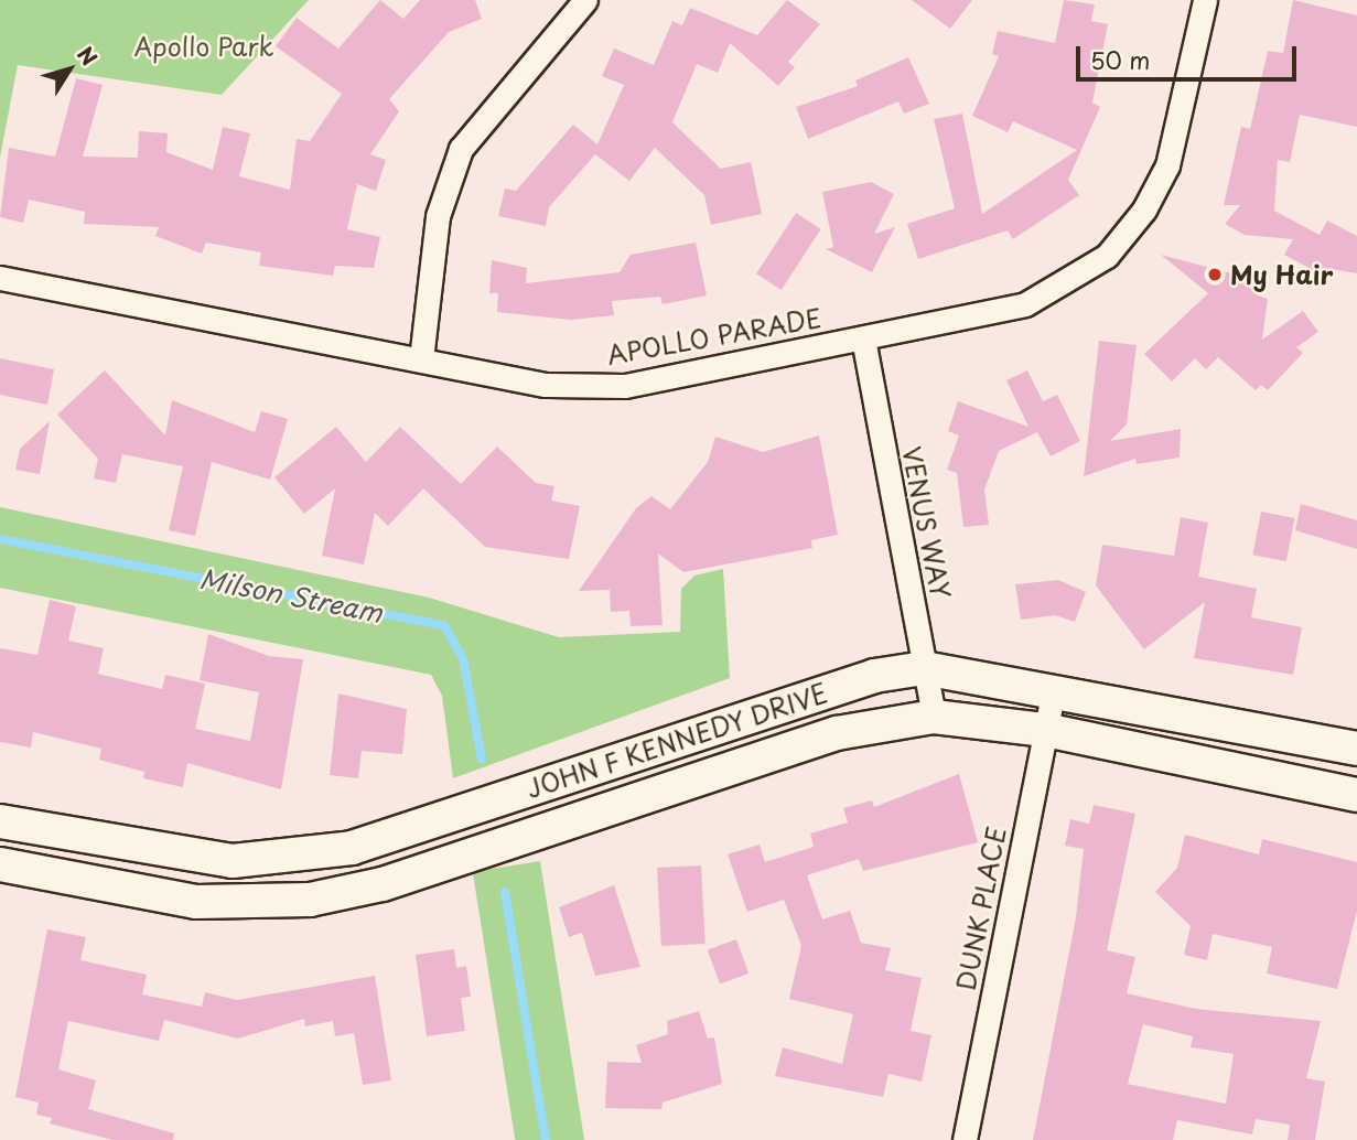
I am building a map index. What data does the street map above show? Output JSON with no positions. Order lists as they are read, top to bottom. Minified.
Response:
{"streets":{"main road":["JOHN F KENNEDY DRIVE"],"street":["APOLLO PARADE","VENUS WAY","DUNK PLACE"]},"crossings":[["APOLLO PARADE","VENUS WAY"],["VENUS WAY","JOHN F KENNEDY DRIVE"],["JOHN F KENNEDY DRIVE","DUNK PLACE"]],"water":["Milson Stream"],"parks":["Apollo Park"],"places":["My Hair"],"scale_bar":"50 m","north":"top right"}
